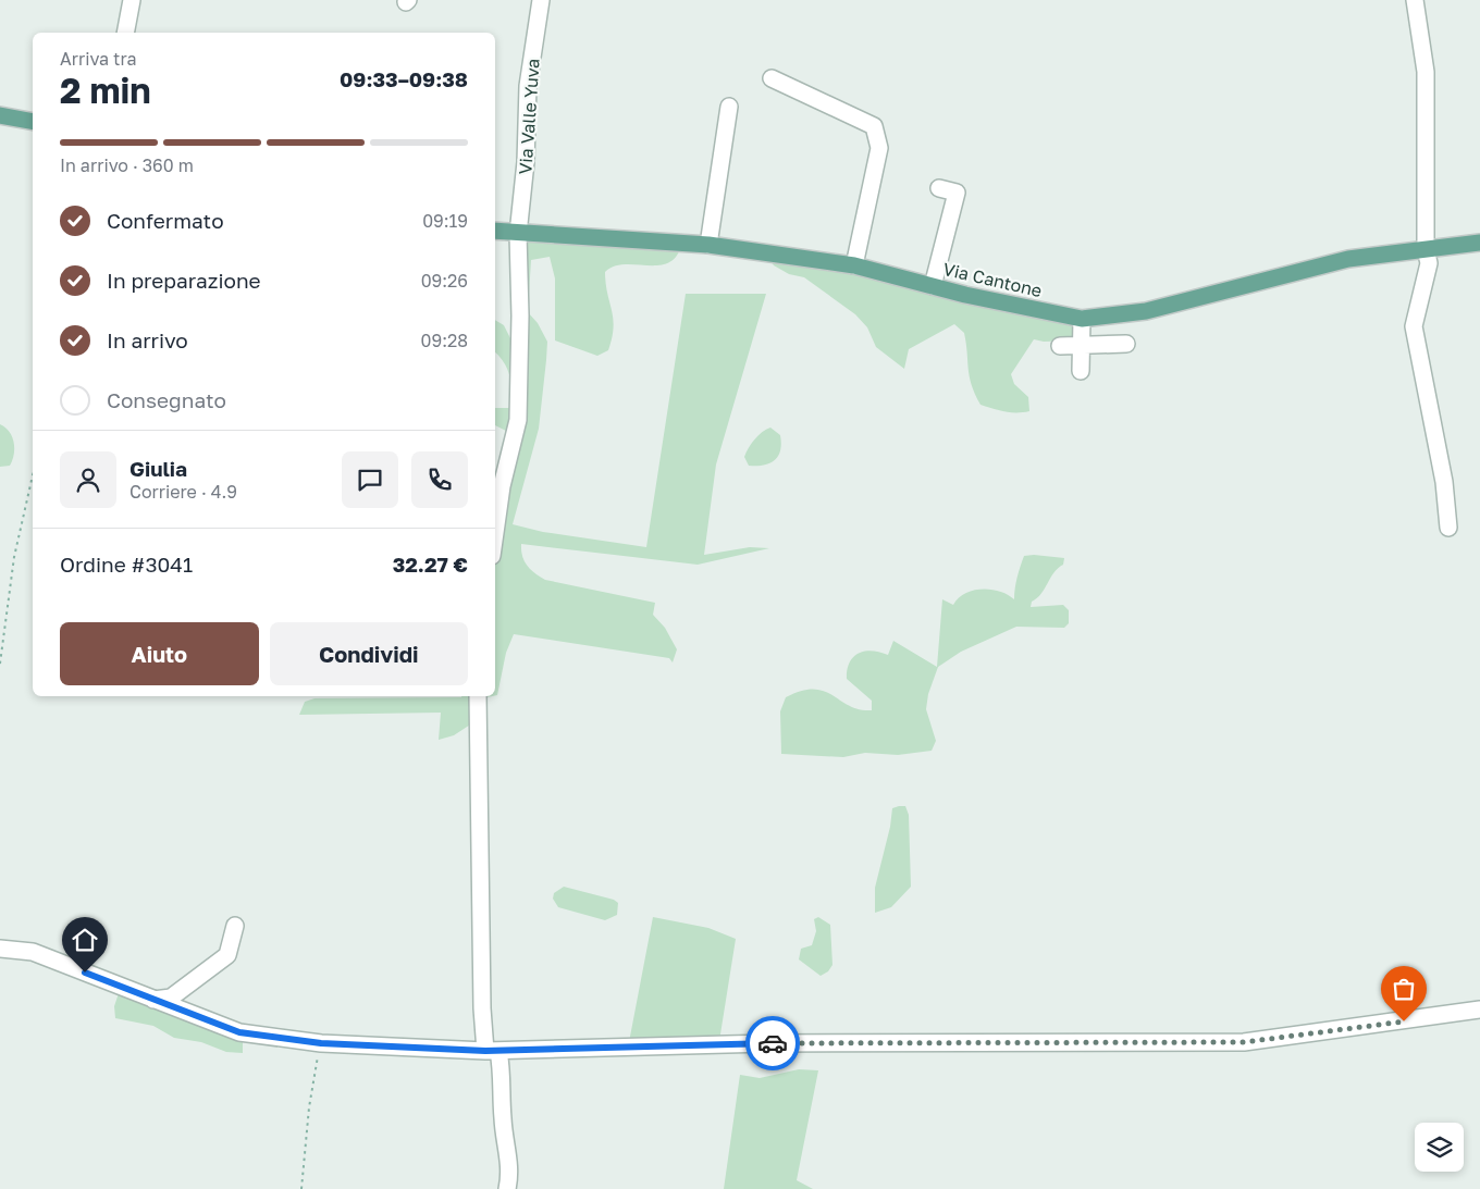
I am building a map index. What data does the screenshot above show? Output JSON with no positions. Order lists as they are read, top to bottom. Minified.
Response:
{"streets":{"main road":["Via Cantone"],"street":["Via Valle Yuva"]},"crossings":[["Via Valle Yuva","Via Cantone"]],"page":{"heading":["2 min","Arriva tra","09:33–09:38"],"panel":["Giulia","Corriere · 4.9","Ordine #3041","32.27 €"],"bar":"In arrivo · 360 m","list":[["Confermato","09:19"],["In preparazione","09:26"],["In arrivo","09:28"],"Consegnato"],"buttons":["Aiuto","Condividi"]}}
